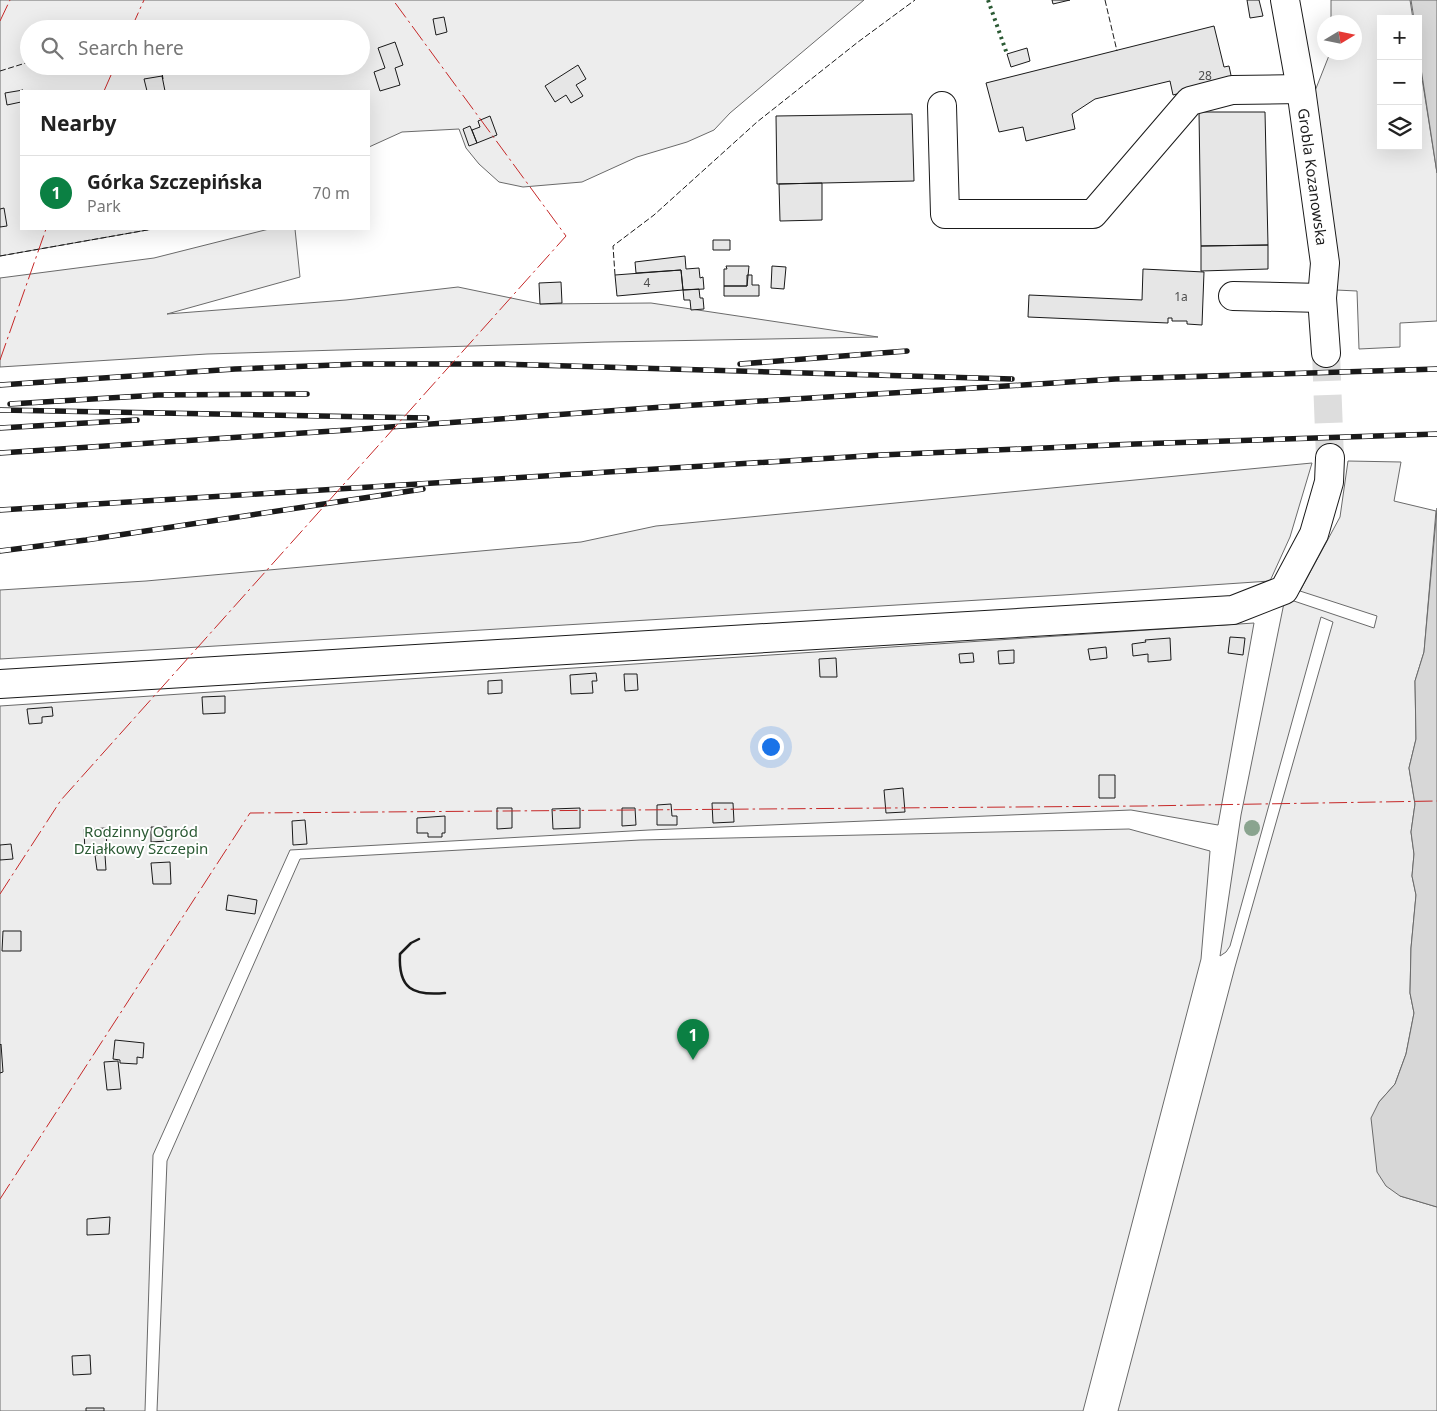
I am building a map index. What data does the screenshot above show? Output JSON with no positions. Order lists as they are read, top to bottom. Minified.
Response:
{"streets":{"street":["Grobla Kozanowska"]},"parks":["Rodzinny Ogród Działkowy Szczepin"],"house_numbers":["28","4","1a"],"north":"right","page":{"map_buttons":["+","−"],"search":"Search here","heading":"Nearby","list":[{"mark":"1","name":"Górka Szczepińska","note":"Park","value":"70 m"}],"pins":"1"}}
